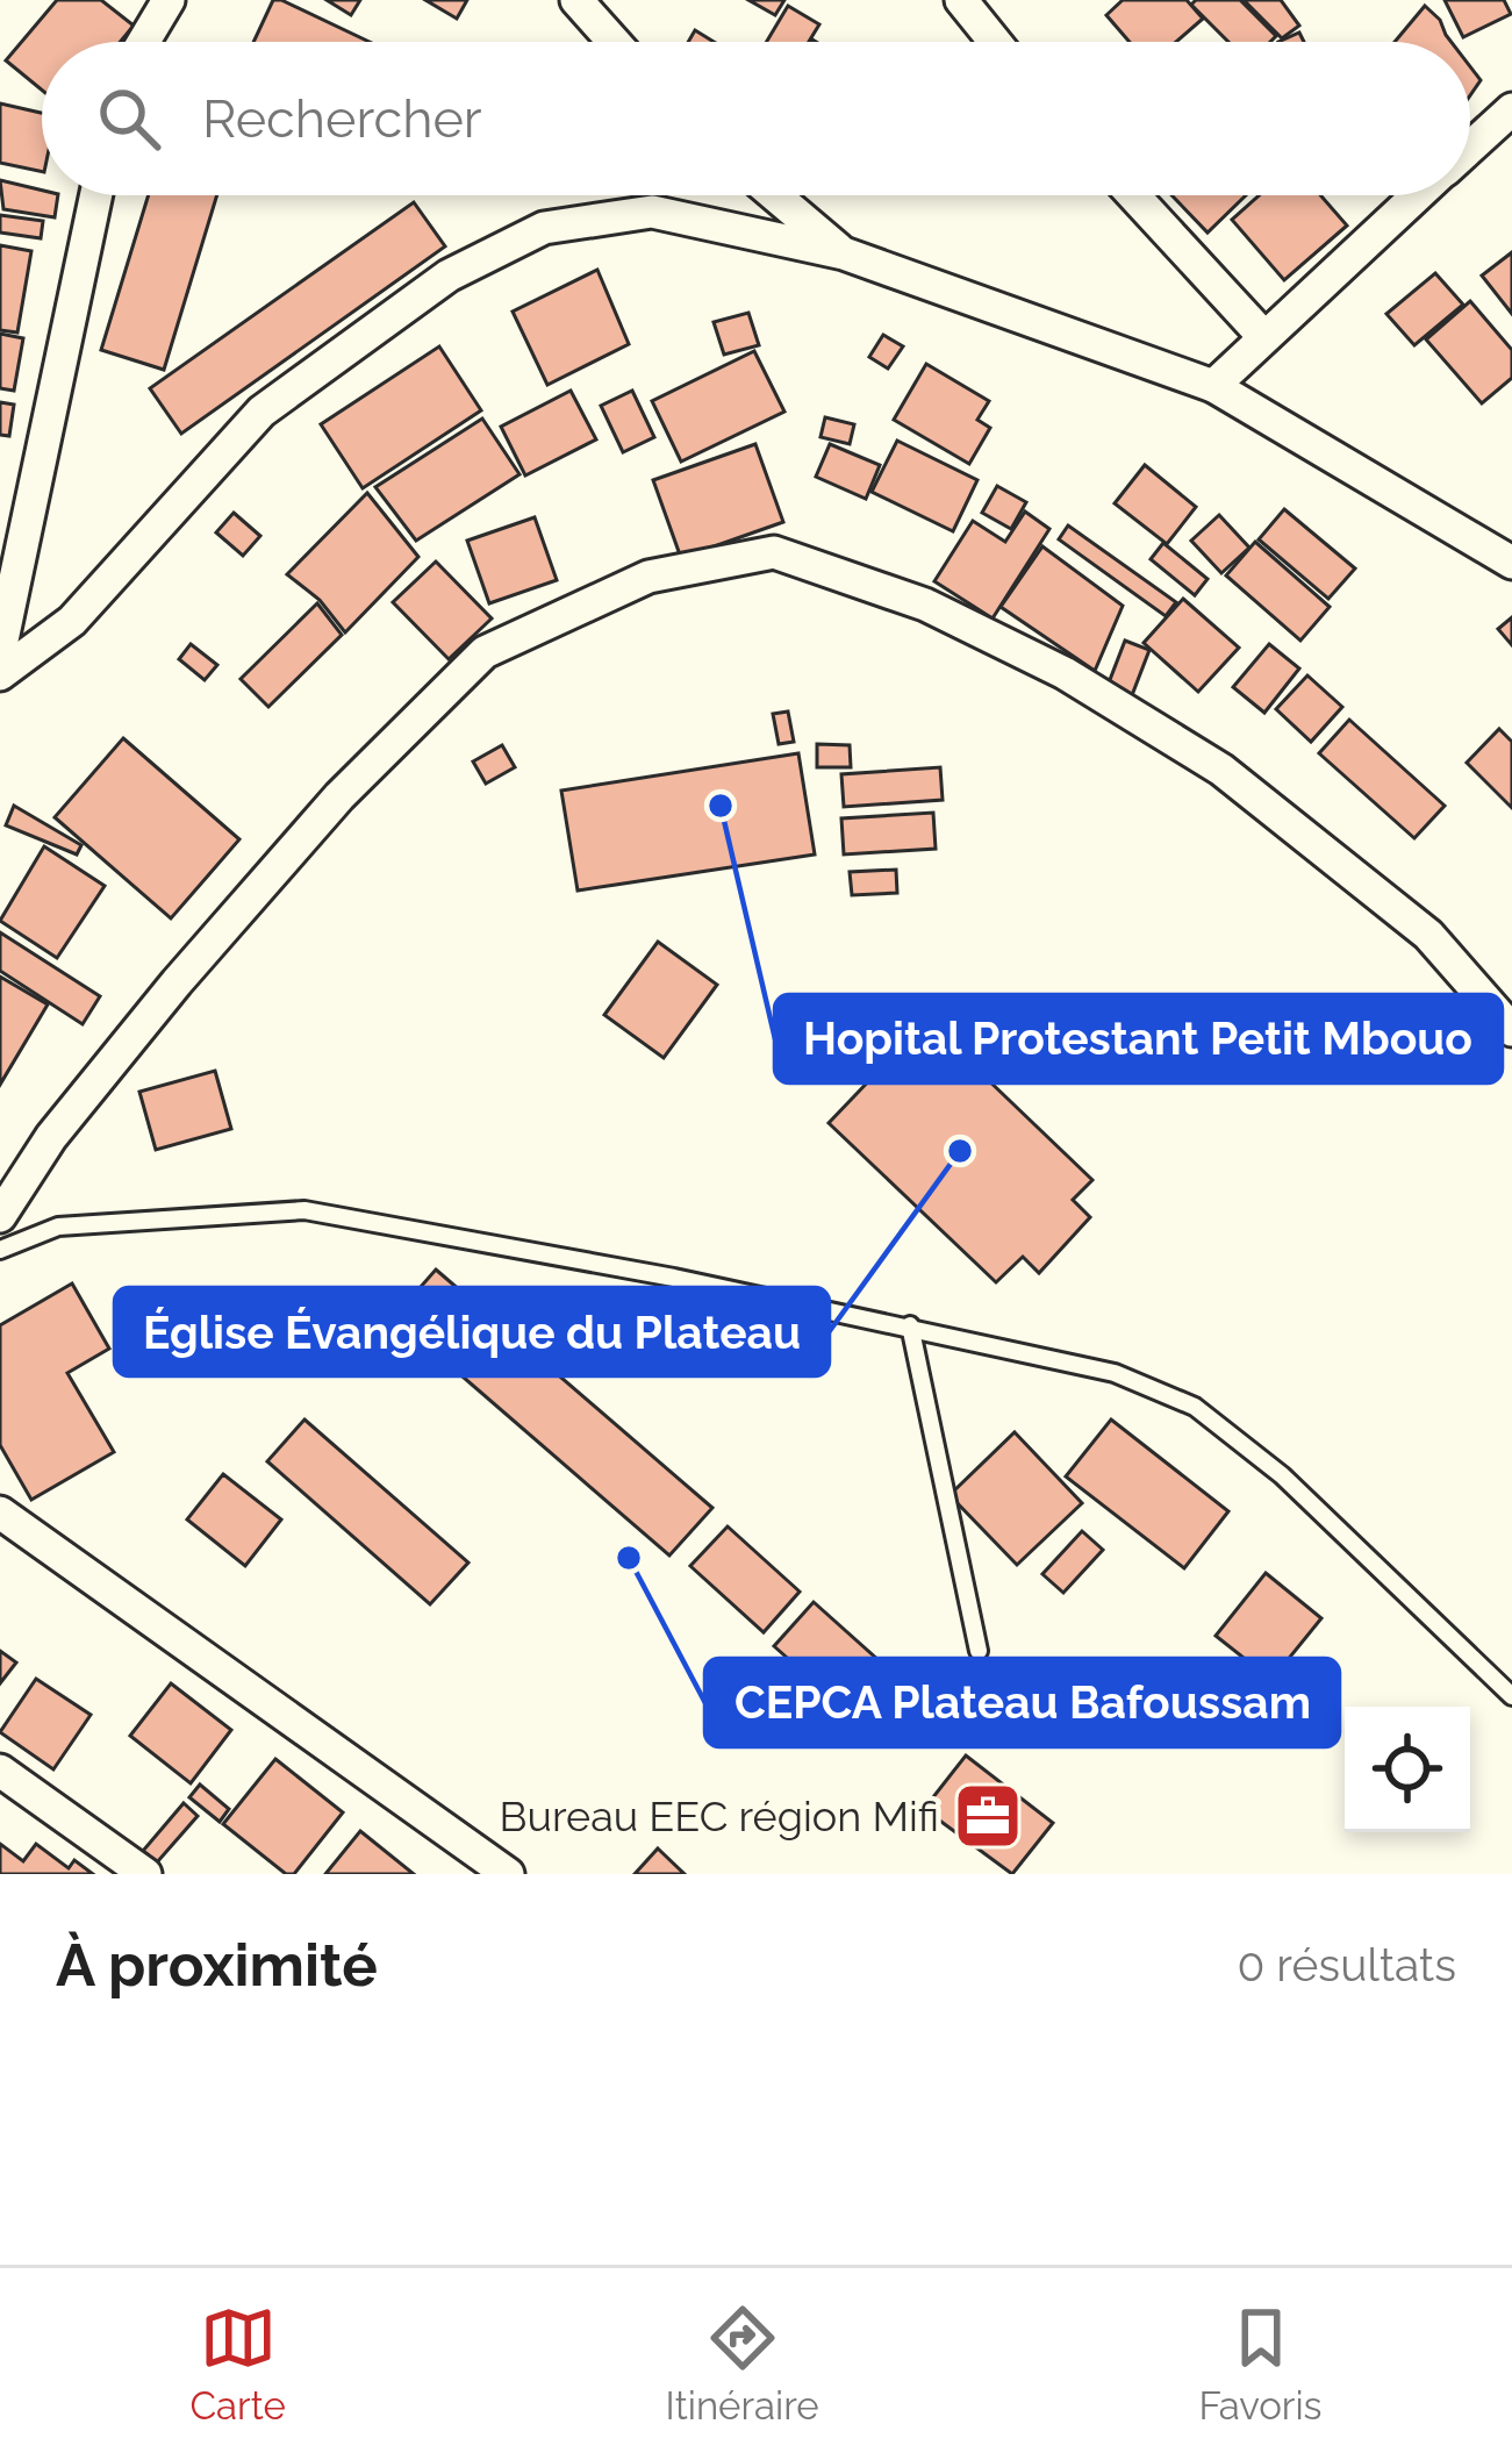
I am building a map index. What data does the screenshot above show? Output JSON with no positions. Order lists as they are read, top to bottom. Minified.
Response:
{"places":{"other":["Hopital Protestant Petit Mbouo","Église Évangélique du Plateau","CEPCA Plateau Bafoussam"],"office":["Bureau EEC région Mifi"]},"page":{"search":"Rechercher","heading":["À proximité","0 résultats"],"nav":["Carte","Itinéraire","Favoris"]}}
